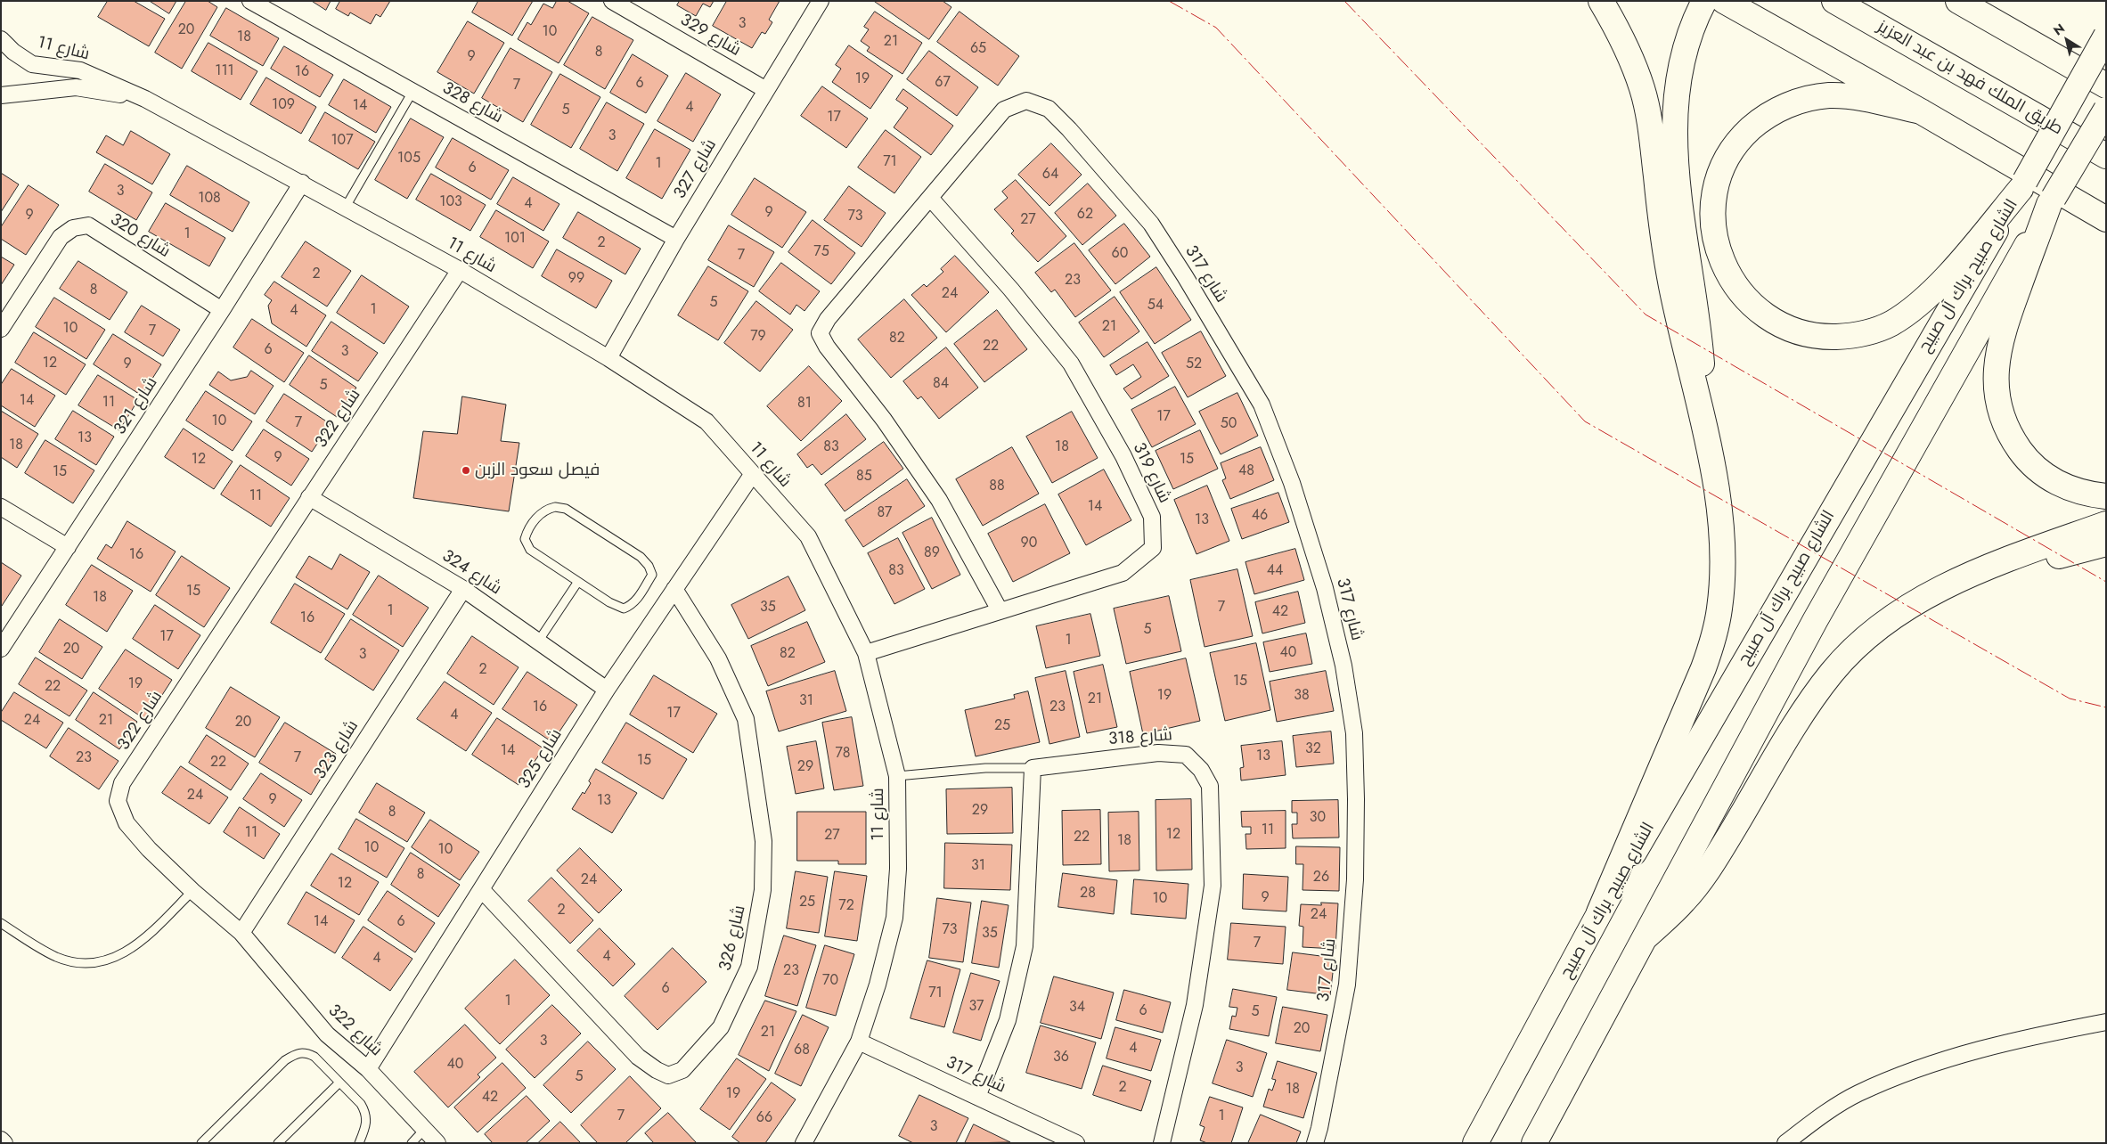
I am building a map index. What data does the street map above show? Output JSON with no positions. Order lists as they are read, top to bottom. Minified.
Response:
{"streets":{"main road":["طريق الملك فهد بن عبد العزيز","الشارع صبيح براك آل صبيح"],"street":["شارع 329","شارع 11","شارع 328","شارع 327","شارع 320","شارع 317","شارع 321","شارع 322","شارع 319","شارع 324","شارع 318","شارع 323","شارع 325","شارع 326"]},"crossings":[["شارع 329","شارع 327"],["شارع 11","شارع 327"],["شارع 11","شارع 317"],["شارع 11","شارع 321"],["شارع 11","شارع 322"],["شارع 11","شارع 319"],["شارع 11","شارع 325"],["شارع 328","شارع 327"],["شارع 320","شارع 321"],["شارع 317","شارع 319"],["شارع 322","شارع 324"],["شارع 322","شارع 323"],["شارع 322","شارع 325"],["شارع 324","شارع 323"],["شارع 324","شارع 325"],["شارع 325","شارع 326"]],"places":["فيصل سعود الزبن"],"house_numbers":["3","20","10","18","21","65","8","9","111","16","19","67","6","7","109","14","4","5","17","3","107","105","71","1","6","64","3","108","103","4","9","62","9","73","27","1","101","2","75","60","7","2","99","23","8","24","5","54","1","4","21","10","7","79","82","22","6","3","12","9","52","84","5","14","11","81","17","10","7","50","13","18","83","18","9","12","15","48","15","85","88","11","14","87","46","13","90","89","16","83","44","15","18","35","7","1","42","16","5","17","1","20","40","82","3","2","15","19","22","19","38","21","31","16","23","17","4","24","21","20","25","32","14","78","13","23","7","15","22","29","24","9","13","29","8","30","11","11","12","27","22","18","10","10","31","8","26","24","12","28","9","10","25","72","2","24","14","6","73","35","7","4","4","23","70","6","71","1","37","34","6","5","20","21","3","4","68","36","40","3","5","2","18","19","42","7","1","66","3"],"north":"top left"}
